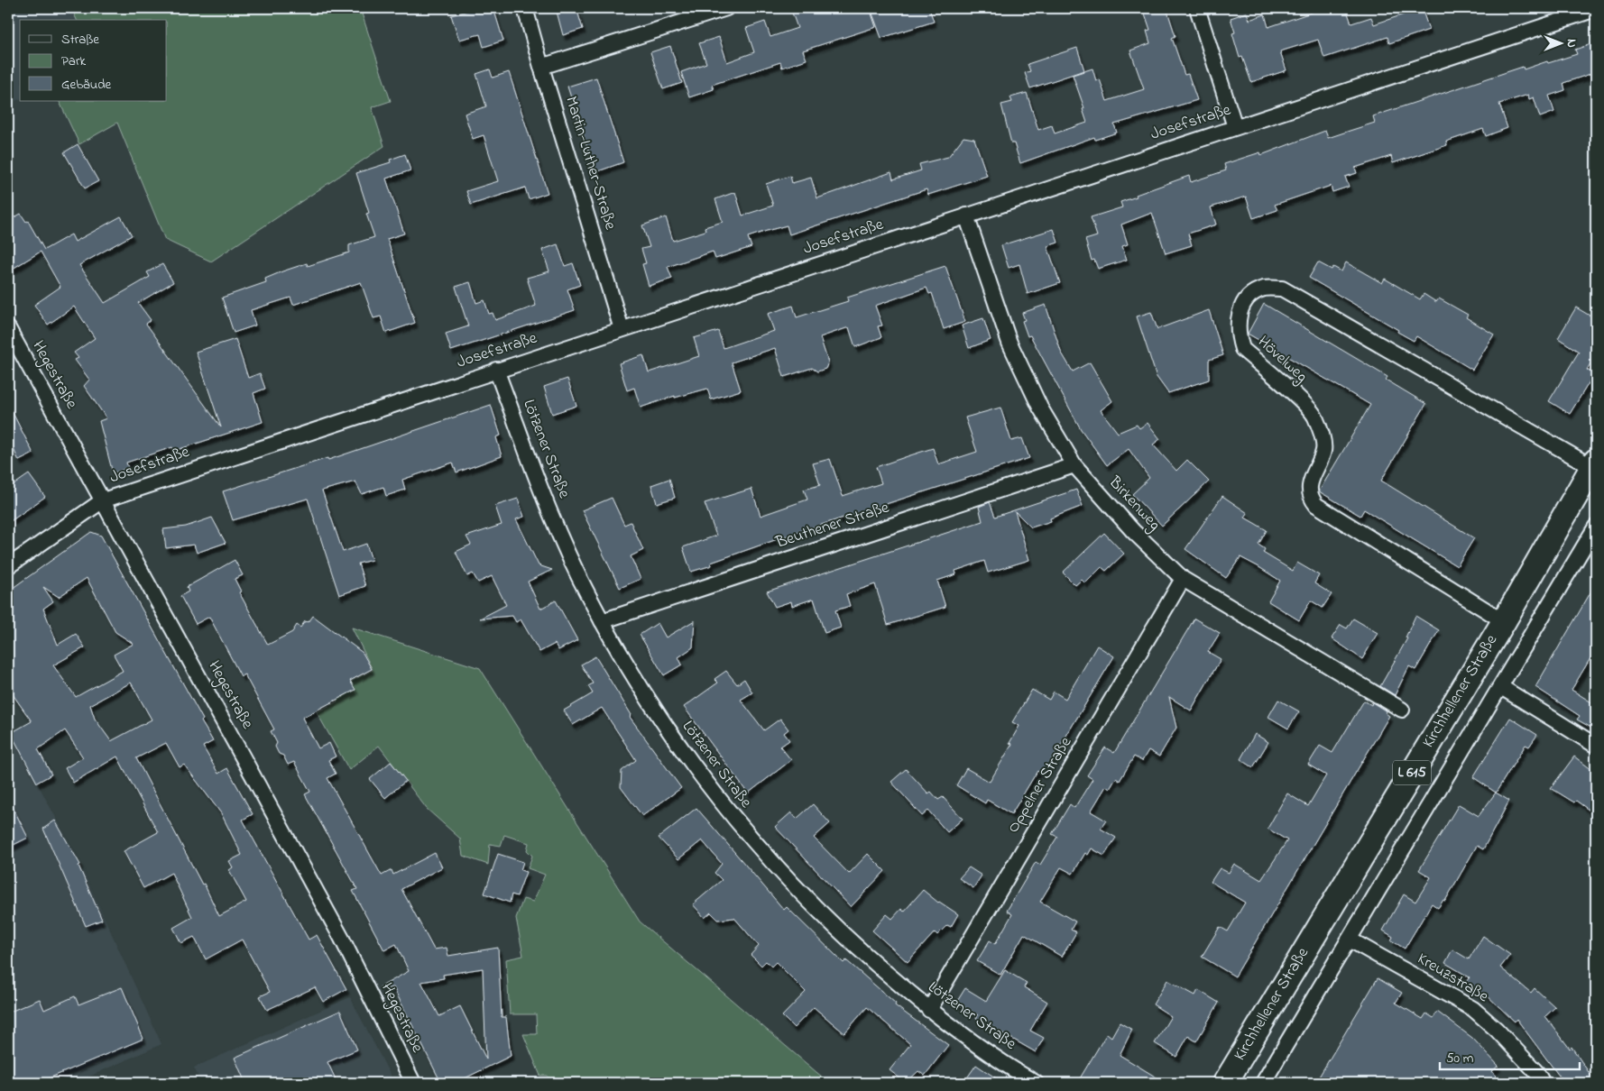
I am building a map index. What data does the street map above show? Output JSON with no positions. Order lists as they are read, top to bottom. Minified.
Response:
{"streets":{"main road":["Kirchhellener Straße","L 615"],"street":["Josefstraße","Martin-Luther-Straße","Hövelweg","Hegestraße","Lötzener Straße","Birkenweg","Beuthener Straße","Oppelner Straße","Kreuzstraße"]},"crossings":[["Josefstraße","Martin-Luther-Straße"],["Josefstraße","Hegestraße"],["Josefstraße","Lötzener Straße"],["Josefstraße","Birkenweg"],["Hövelweg","Kirchhellener Straße"],["Lötzener Straße","Beuthener Straße"],["Lötzener Straße","Oppelner Straße"],["Birkenweg","Beuthener Straße"],["Birkenweg","Oppelner Straße"],["Kirchhellener Straße","Kreuzstraße"]],"legend":["Straße","Park","Gebäude"],"scale_bar":"50 m","north":"right"}
